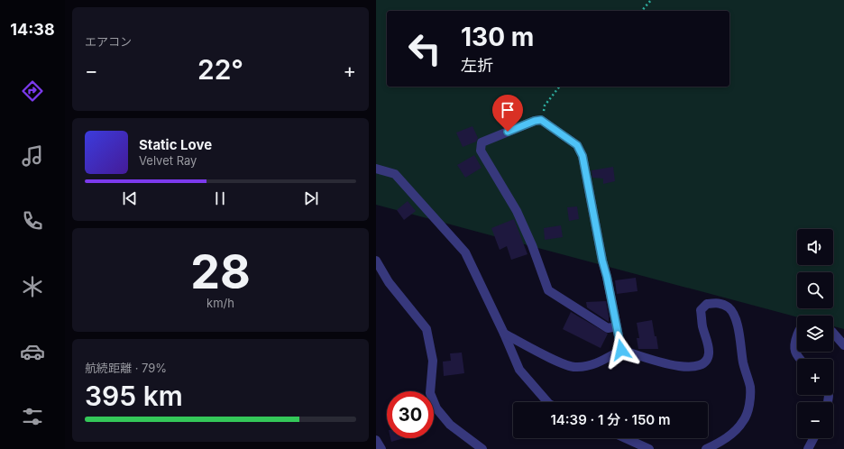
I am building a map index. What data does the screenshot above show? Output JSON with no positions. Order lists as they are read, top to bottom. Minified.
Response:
{"page":{"tabs":"14:38","tile":["エアコン",["28","km/h"],["航続距離 · 79%","395 km"]],"turn":["130 m","左折"],"heat":["−","22°","+"],"song":["Static Love","Velvet Ray"],"map_buttons":["+","−"],"limit":"30","trip":"14:39 · 1 分 · 150 m"}}
